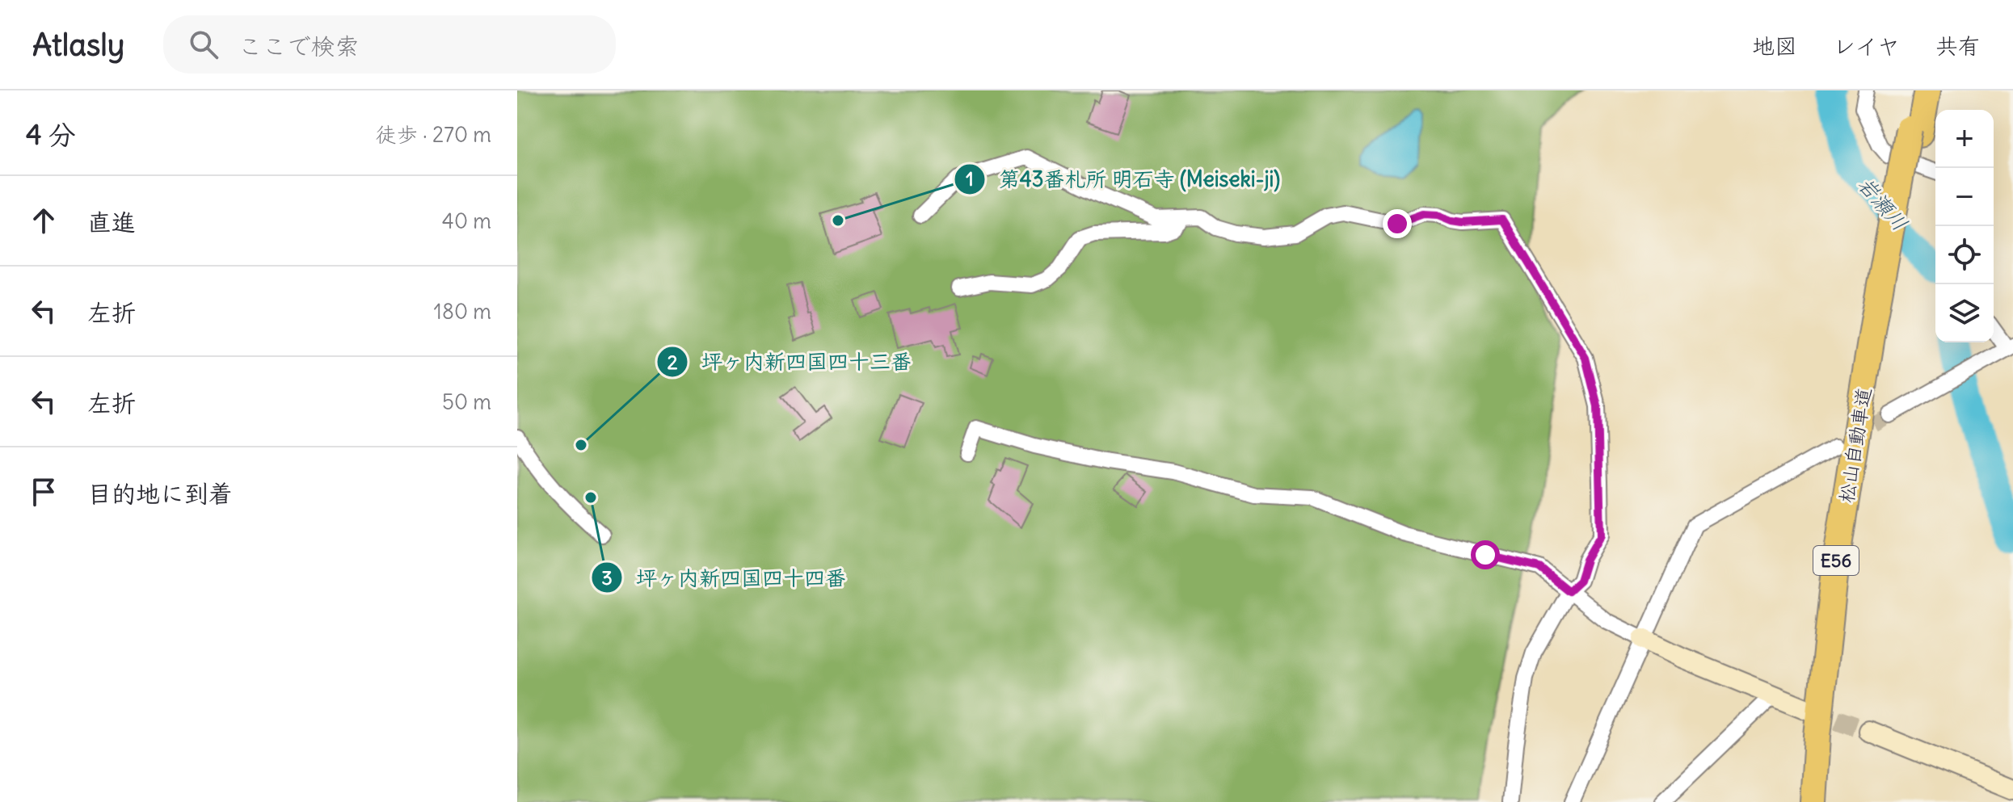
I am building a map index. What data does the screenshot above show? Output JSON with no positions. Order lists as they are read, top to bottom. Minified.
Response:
{"streets":{"highway":["松山自動車道","E56"]},"water":["岩瀬川"],"places":["第43番札所 明石寺 (Meiseki-ji)","坪ヶ内新四国四十三番","坪ヶ内新四国四十四番"],"page":{"header":"Atlasly","search":"ここで検索","nav":["地図","レイヤ","共有"],"heading":["4 分","徒歩 · 270 m"],"map_buttons":["+","−"],"list":[["直進","40 m"],["左折","180 m"],["左折","50 m"],"目的地に到着"]}}
